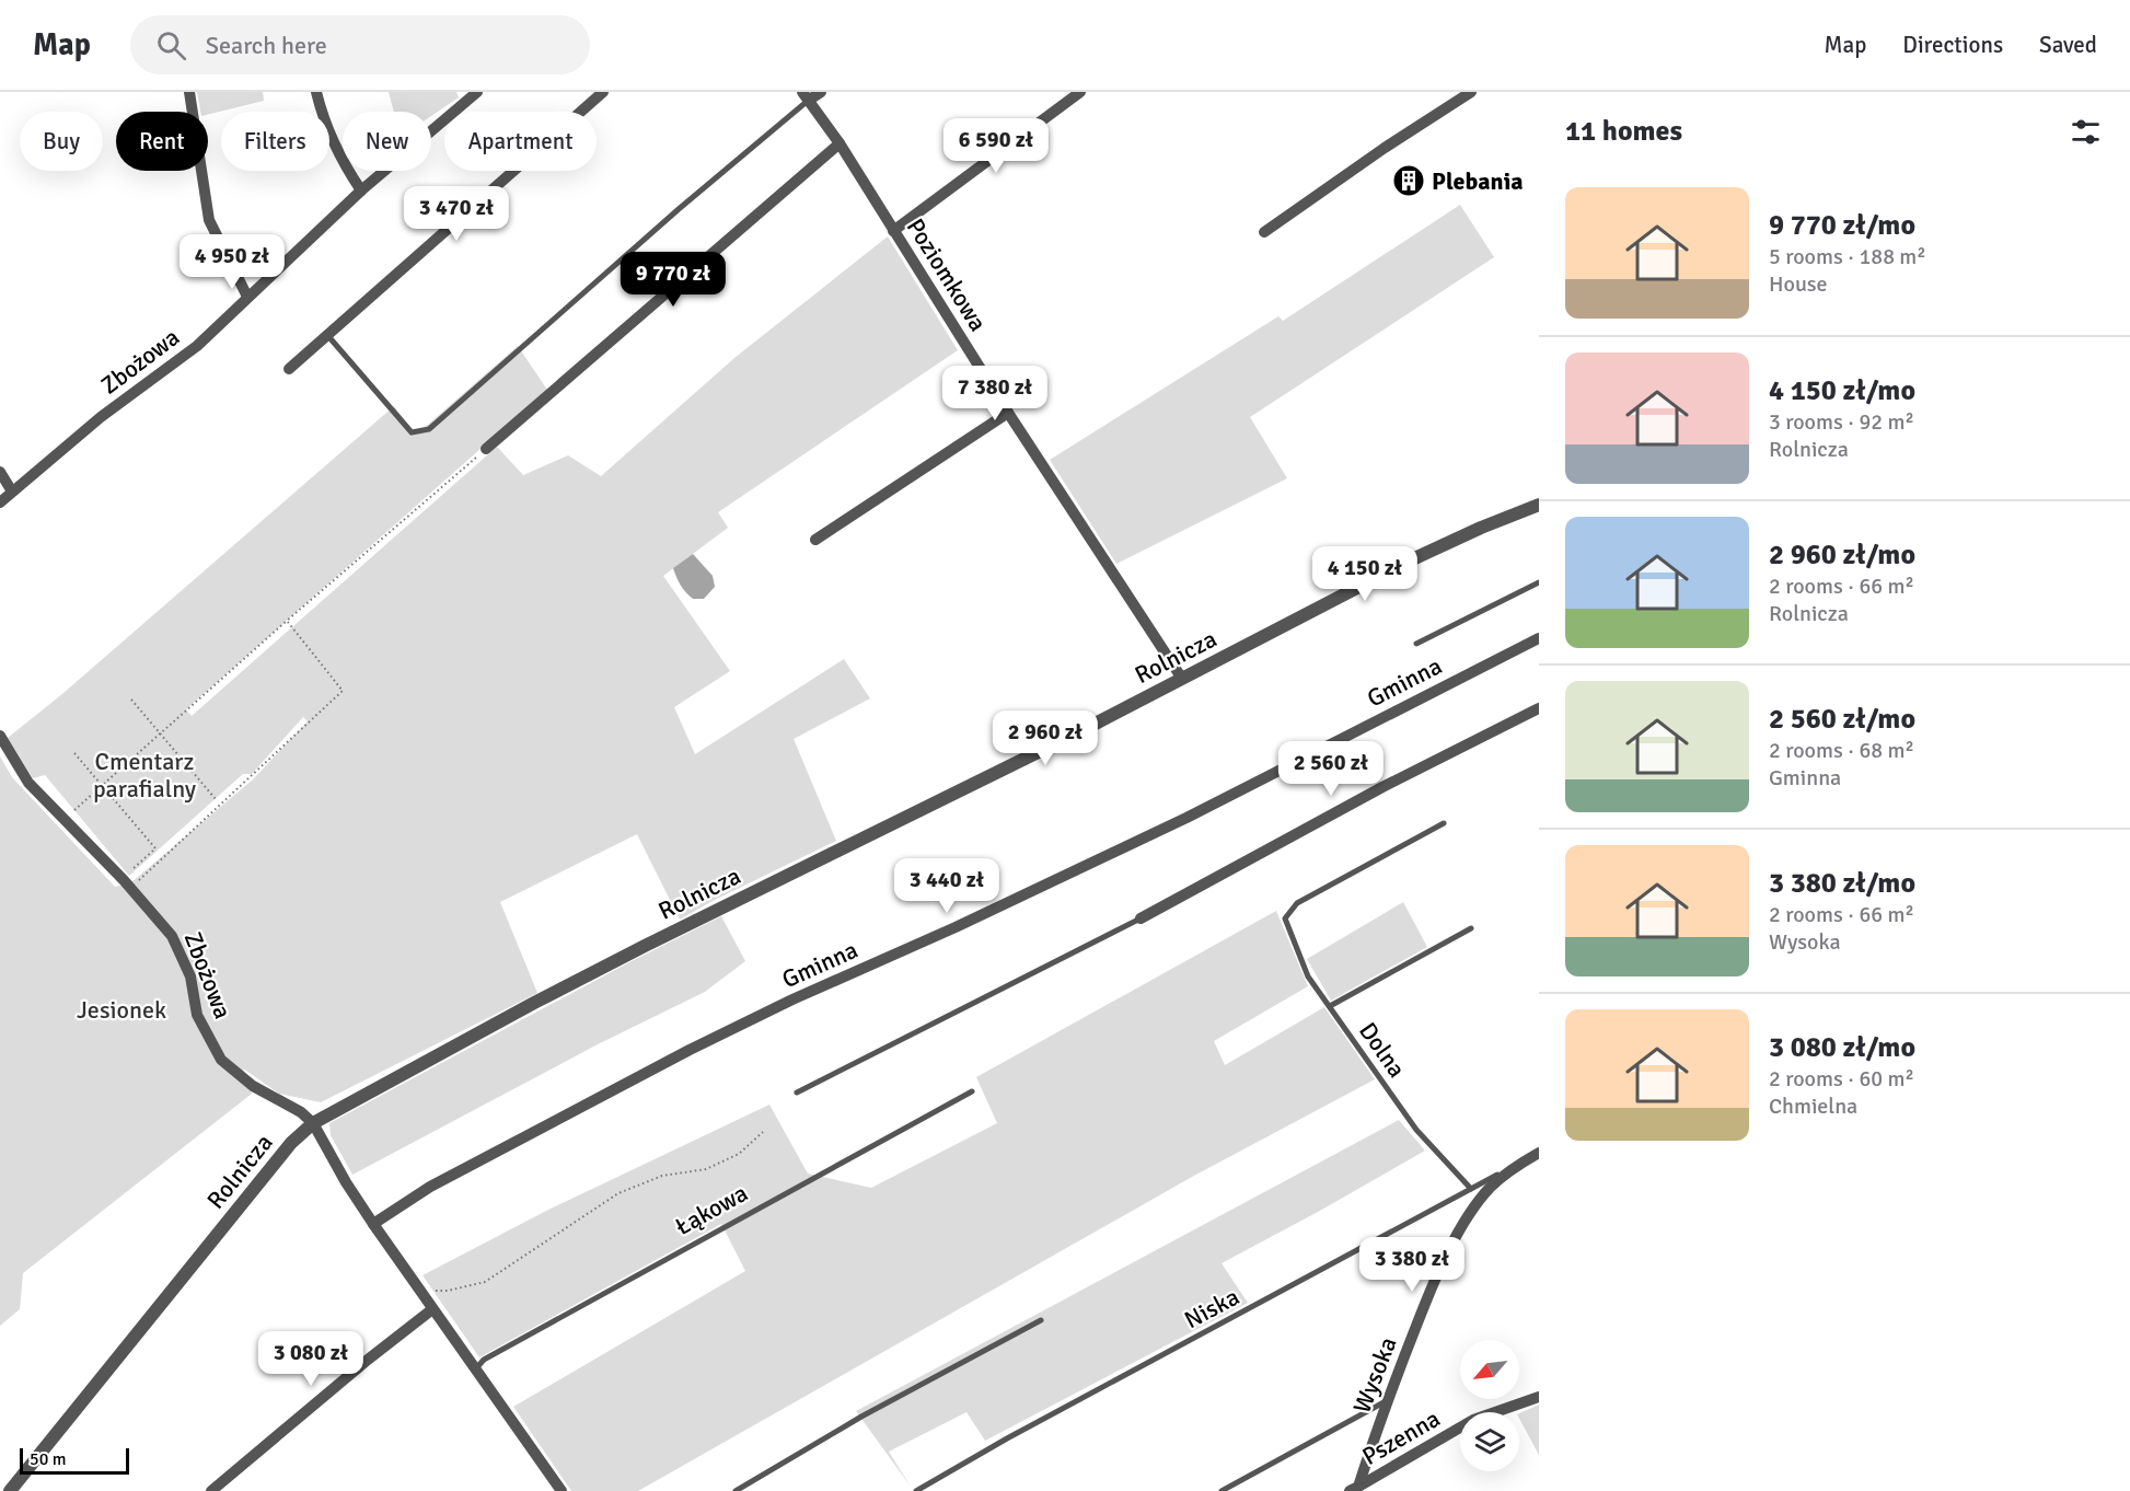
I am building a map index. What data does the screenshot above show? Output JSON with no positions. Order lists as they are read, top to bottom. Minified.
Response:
{"streets":{"street":["Poziomkowa","Zbożowa","Rolnicza","Gminna","Wysoka","Pszenna"],"lane":["Dolna","Łąkowa","Niska"]},"crossings":[["Poziomkowa","Rolnicza"],["Zbożowa","Rolnicza"],["Dolna","Niska"],["Niska","Wysoka"],["Wysoka","Pszenna"]],"parks":["Cmentarz parafialny","Jesionek"],"places":{"building":["Plebania"]},"scale_bar":"50 m","north":"bottom left","page":{"header":"Map","search":"Search here","nav":["Map","Directions","Saved"],"heading":"11 homes","chip":["Buy","Rent","Filters","New","Apartment"],"price":["6 590 zł","3 470 zł","4 950 zł","9 770 zł","7 380 zł","4 150 zł","2 960 zł","2 560 zł","3 440 zł","3 380 zł","3 080 zł"],"list":[{"name":"9 770 zł/mo","note":"5 rooms · 188 m² · House"},{"name":"4 150 zł/mo","note":"3 rooms · 92 m² · Rolnicza"},{"name":"2 960 zł/mo","note":"2 rooms · 66 m² · Rolnicza"},{"name":"2 560 zł/mo","note":"2 rooms · 68 m² · Gminna"},{"name":"3 380 zł/mo","note":"2 rooms · 66 m² · Wysoka"},{"name":"3 080 zł/mo","note":"2 rooms · 60 m² · Chmielna"}],"scale":"50 m"}}
